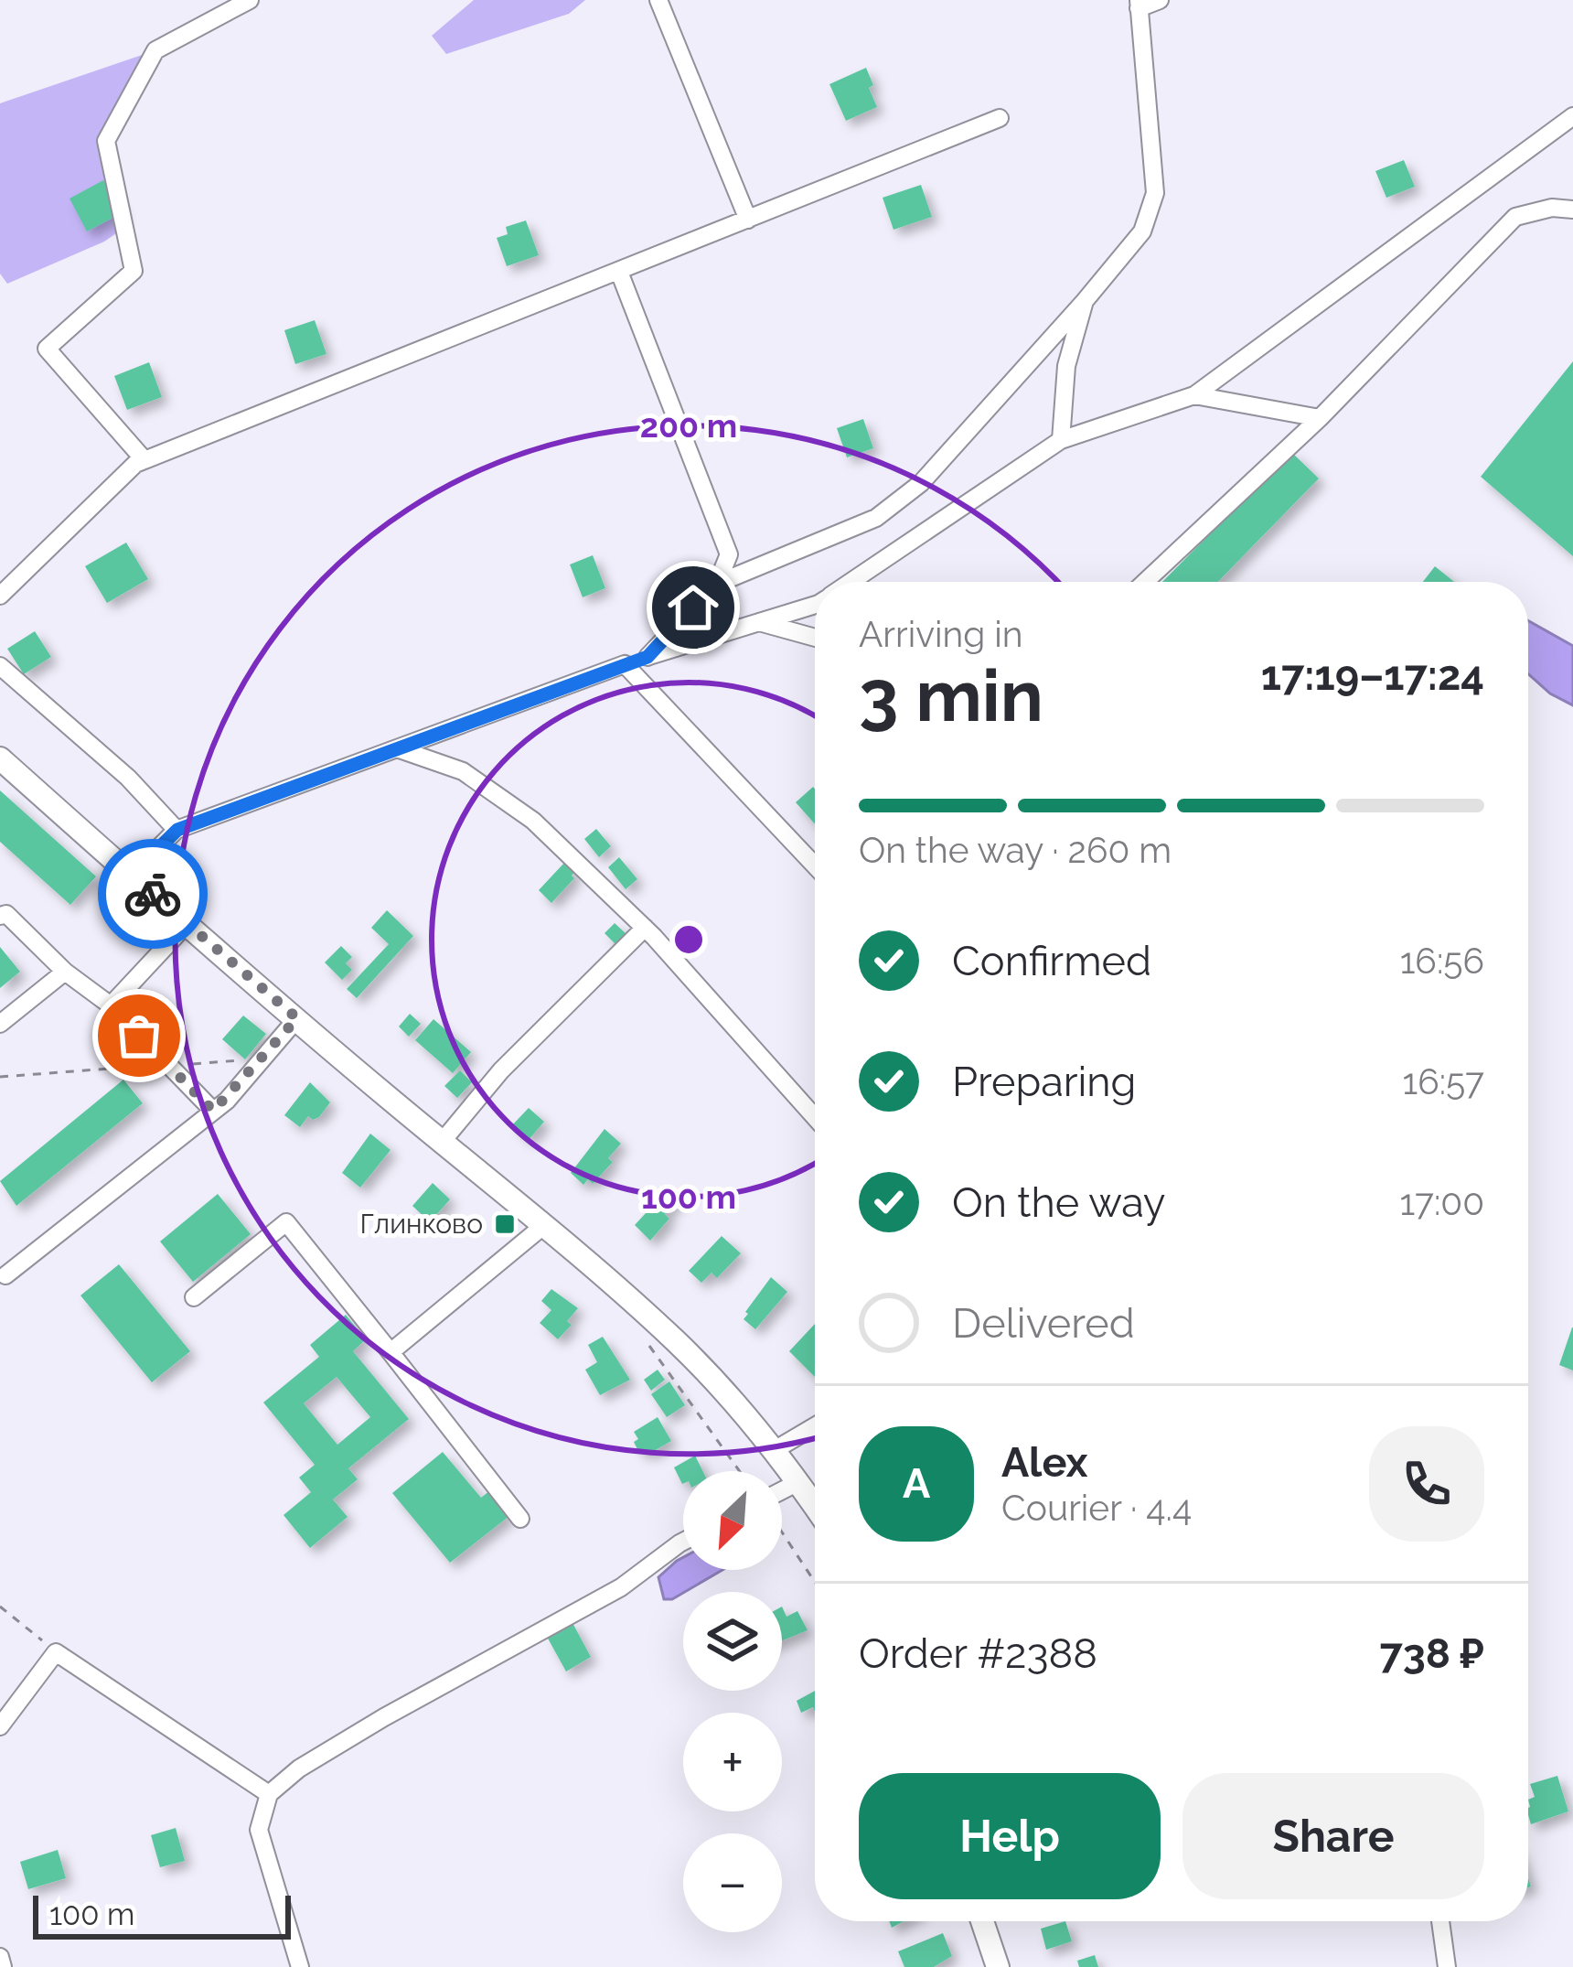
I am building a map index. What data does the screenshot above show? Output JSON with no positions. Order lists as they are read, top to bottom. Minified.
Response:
{"places":{"transit":["Глинково"]},"scale_bar":"100 m","north":"bottom left","page":{"heading":["3 min","Arriving in","17:19–17:24"],"panel":["Alex","Courier · 4.4","Order #2388","738 ₽"],"bar":"On the way · 260 m","list":[["Confirmed","16:56"],["Preparing","16:57"],["On the way","17:00"],"Delivered"],"round":"A","map_buttons":["+","−"],"buttons":["Help","Share"],"scale":"100 m"},"rings":["200 m","100 m"]}
